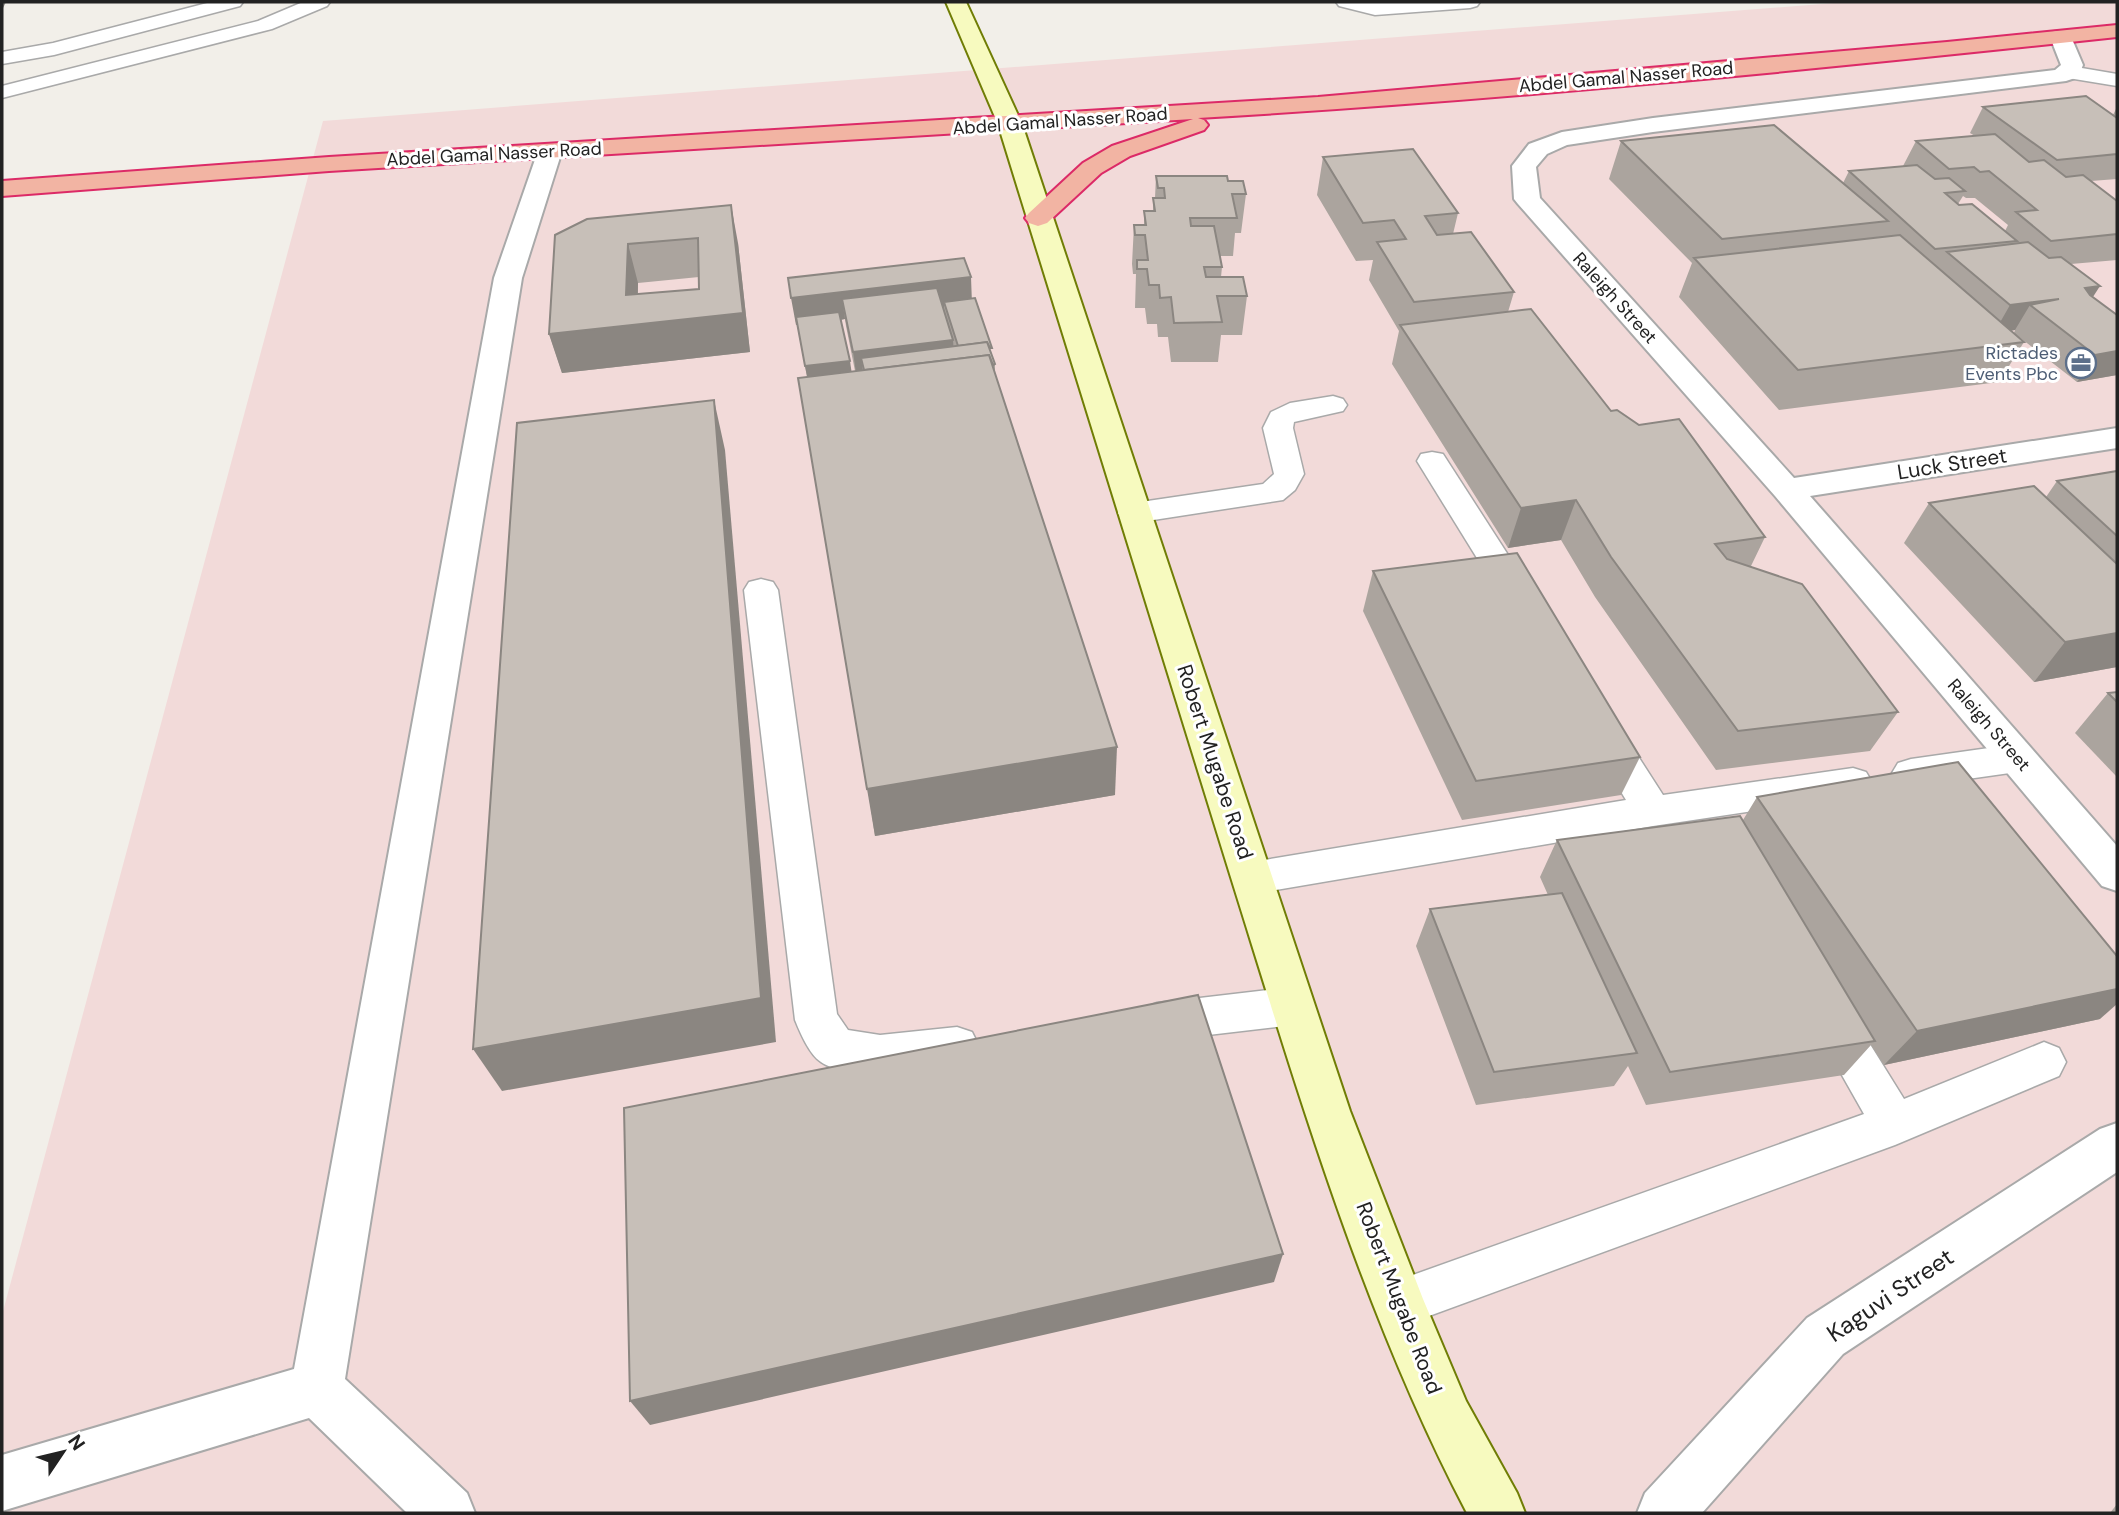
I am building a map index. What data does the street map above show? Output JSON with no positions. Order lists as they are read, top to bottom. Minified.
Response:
{"streets":{"highway":["Abdel Gamal Nasser Road"],"main road":["Robert Mugabe Road"],"street":["Raleigh Street","Luck Street","Kaguvi Street"]},"crossings":[["Abdel Gamal Nasser Road","Robert Mugabe Road"],["Raleigh Street","Luck Street"]],"places":{"office":["Rictades Events Pbc"]},"north":"top right"}
